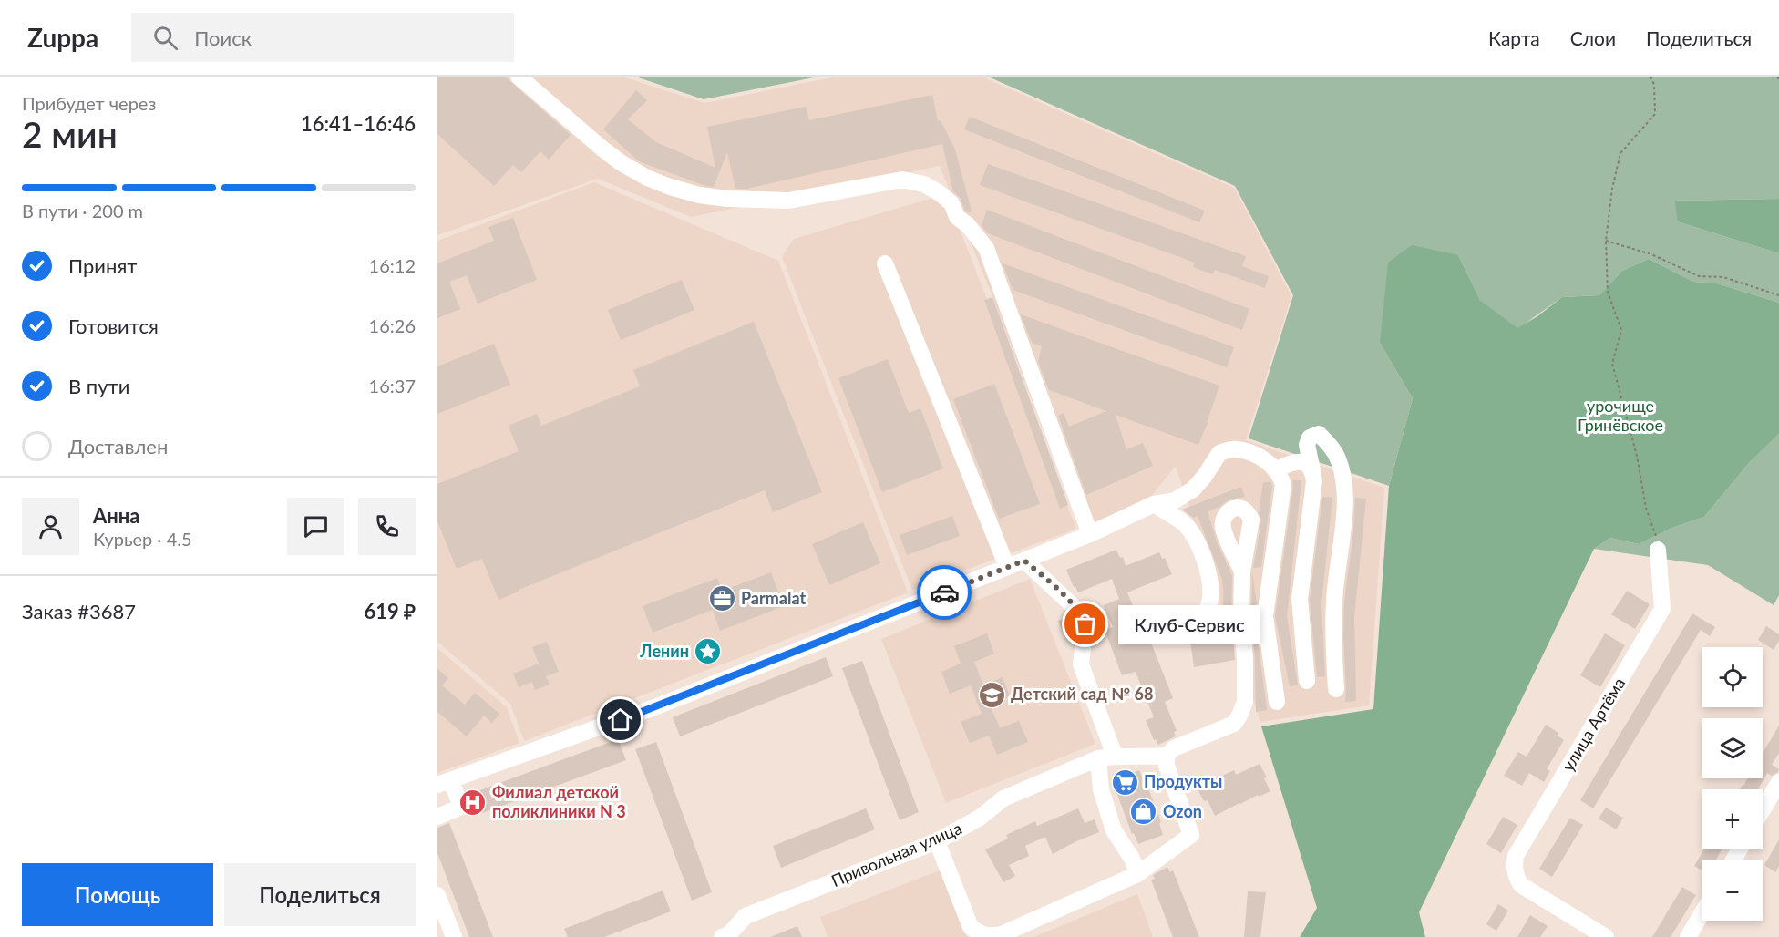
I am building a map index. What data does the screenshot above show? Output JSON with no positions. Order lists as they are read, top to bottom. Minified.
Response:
{"streets":{"street":["улица Артёма","Привольная улица"]},"parks":["урочище Гринёвское"],"places":{"office":["Parmalat"],"other":["Клуб-Сервис"],"place":["Ленин"],"school or university":["Детский сад № 68"],"supermarket":["Продукты"],"hospital":["Филиал детской поликлиники N 3"],"shop":["Ozon"]},"page":{"header":"Zuppa","search":"Поиск","nav":["Карта","Слои","Поделиться"],"heading":["2 мин","Прибудет через","16:41–16:46"],"panel":["Анна","Курьер · 4.5","Заказ #3687","619 ₽"],"bar":"В пути · 200 m","list":[["Принят","16:12"],["Готовится","16:26"],["В пути","16:37"],"Доставлен"],"bubble":"Клуб-Сервис","map_buttons":["+","−"],"buttons":["Помощь","Поделиться"]}}
